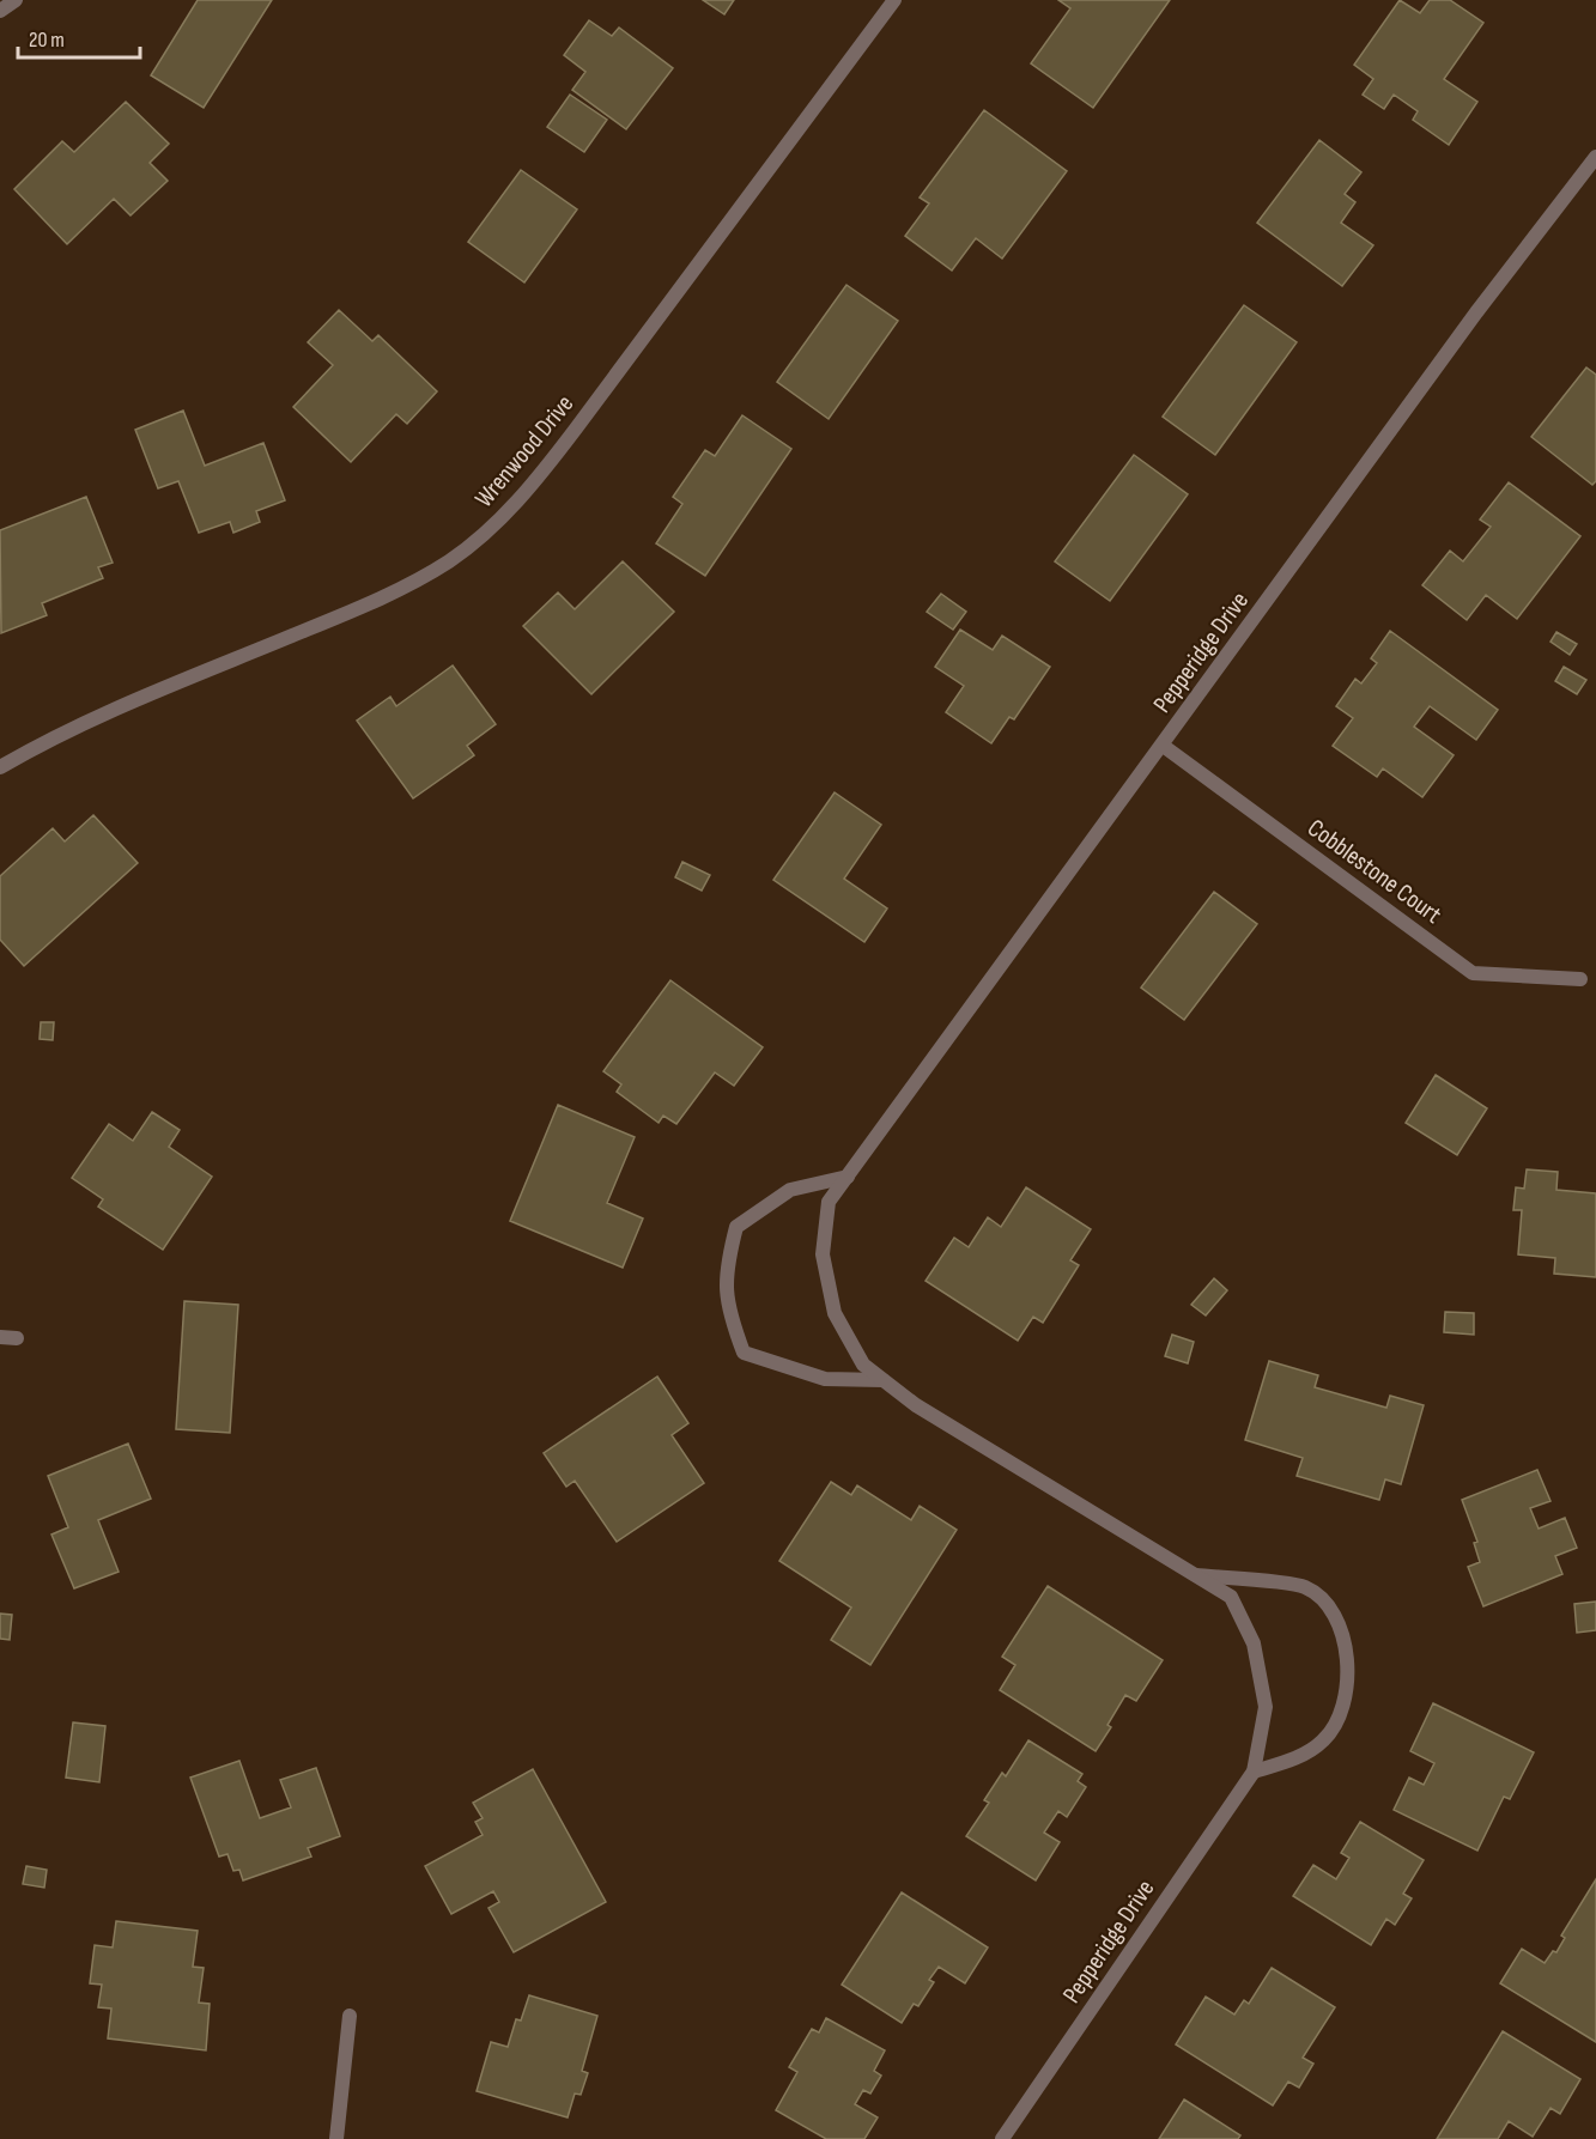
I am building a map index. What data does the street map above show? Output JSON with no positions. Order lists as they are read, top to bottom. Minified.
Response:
{"streets":{"street":["Wrenwood Drive","Pepperidge Drive","Cobblestone Court"]},"crossings":[["Pepperidge Drive","Cobblestone Court"]],"scale_bar":"20 m"}
